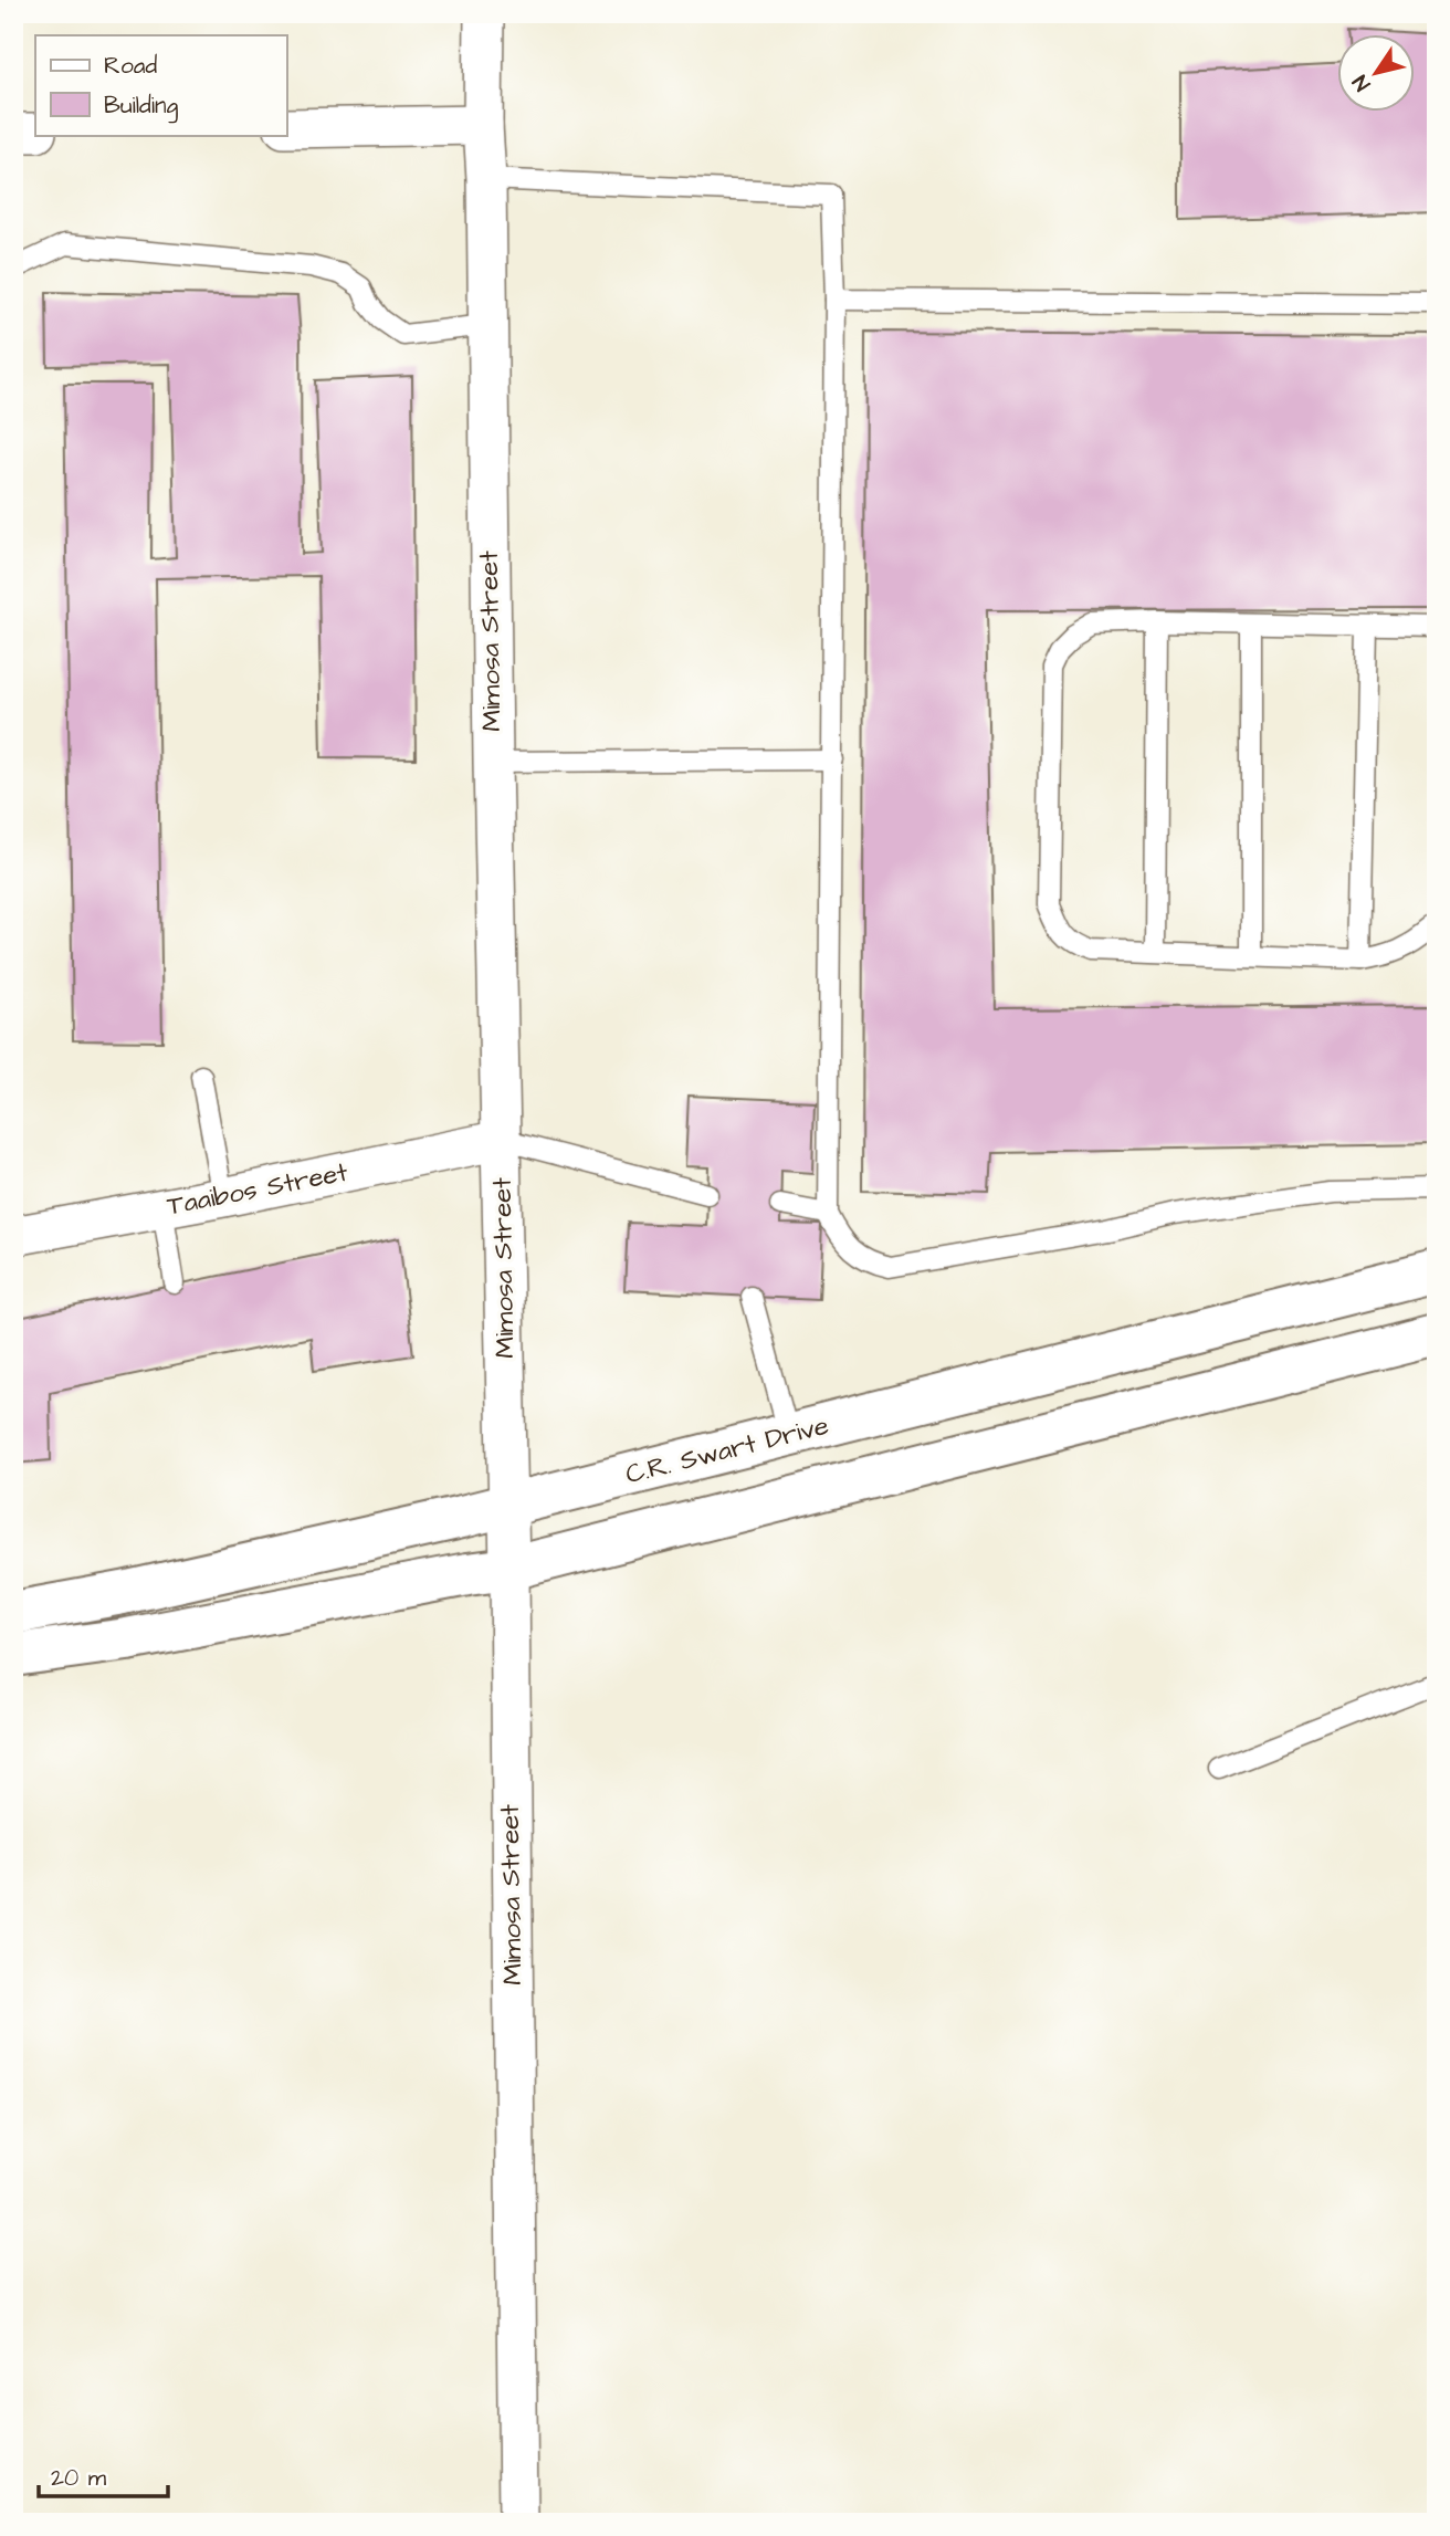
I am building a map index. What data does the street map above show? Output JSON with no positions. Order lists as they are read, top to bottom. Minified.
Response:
{"streets":{"main road":["C.R. Swart Drive"],"street":["Mimosa Street","Taaibos Street"]},"crossings":[["Mimosa Street","Taaibos Street"],["Mimosa Street","C.R. Swart Drive"]],"legend":["Road","Building"],"scale_bar":"20 m","north":"bottom left"}
